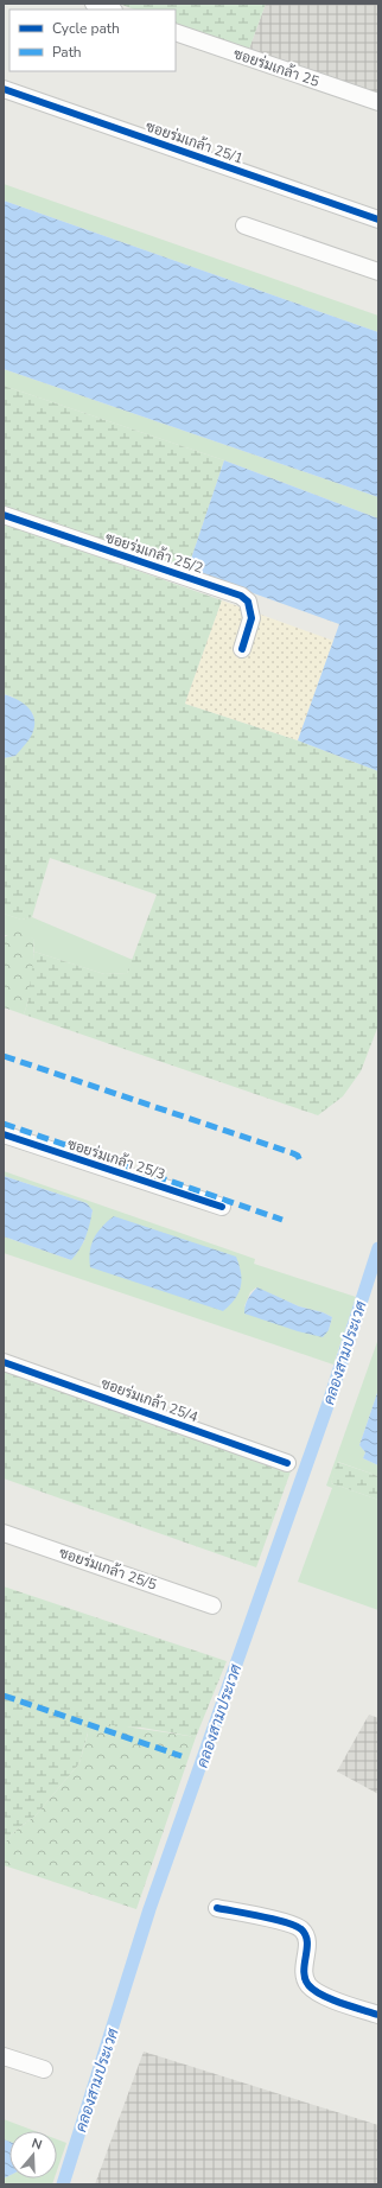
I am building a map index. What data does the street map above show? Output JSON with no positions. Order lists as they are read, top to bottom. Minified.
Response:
{"streets":{"street":["ซอยร่มเกล้า 25","ซอยร่มเกล้า 25/1","ซอยร่มเกล้า 25/2","ซอยร่มเกล้า 25/3","ซอยร่มเกล้า 25/4","ซอยร่มเกล้า 25/5"]},"water":["คลองสามประเวศ"],"legend":["Cycle path","Path"],"north":"top"}
